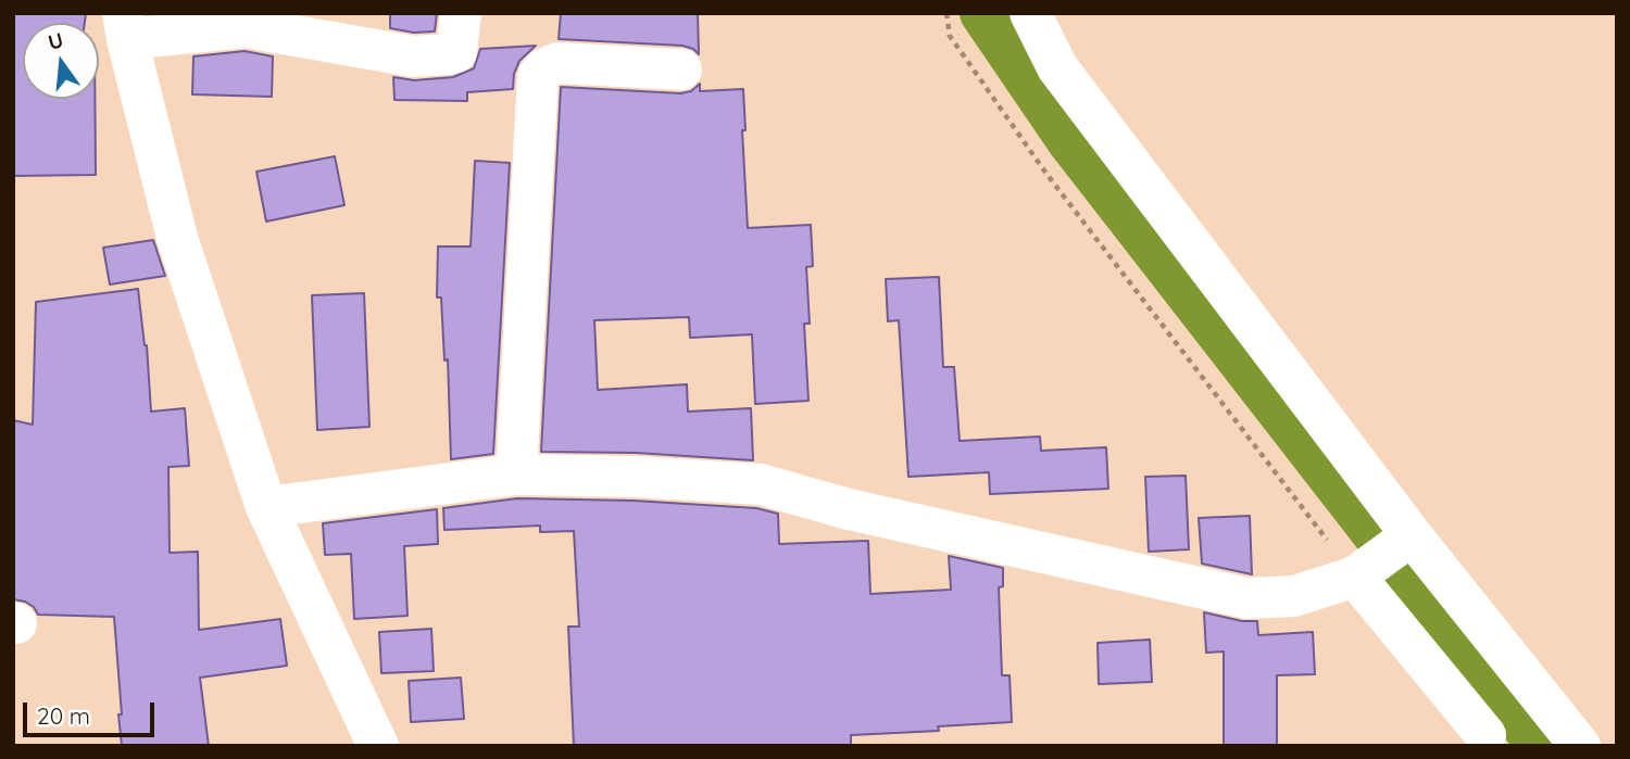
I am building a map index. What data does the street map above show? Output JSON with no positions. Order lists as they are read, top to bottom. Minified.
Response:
{"scale_bar":"20 m","north":"top"}
